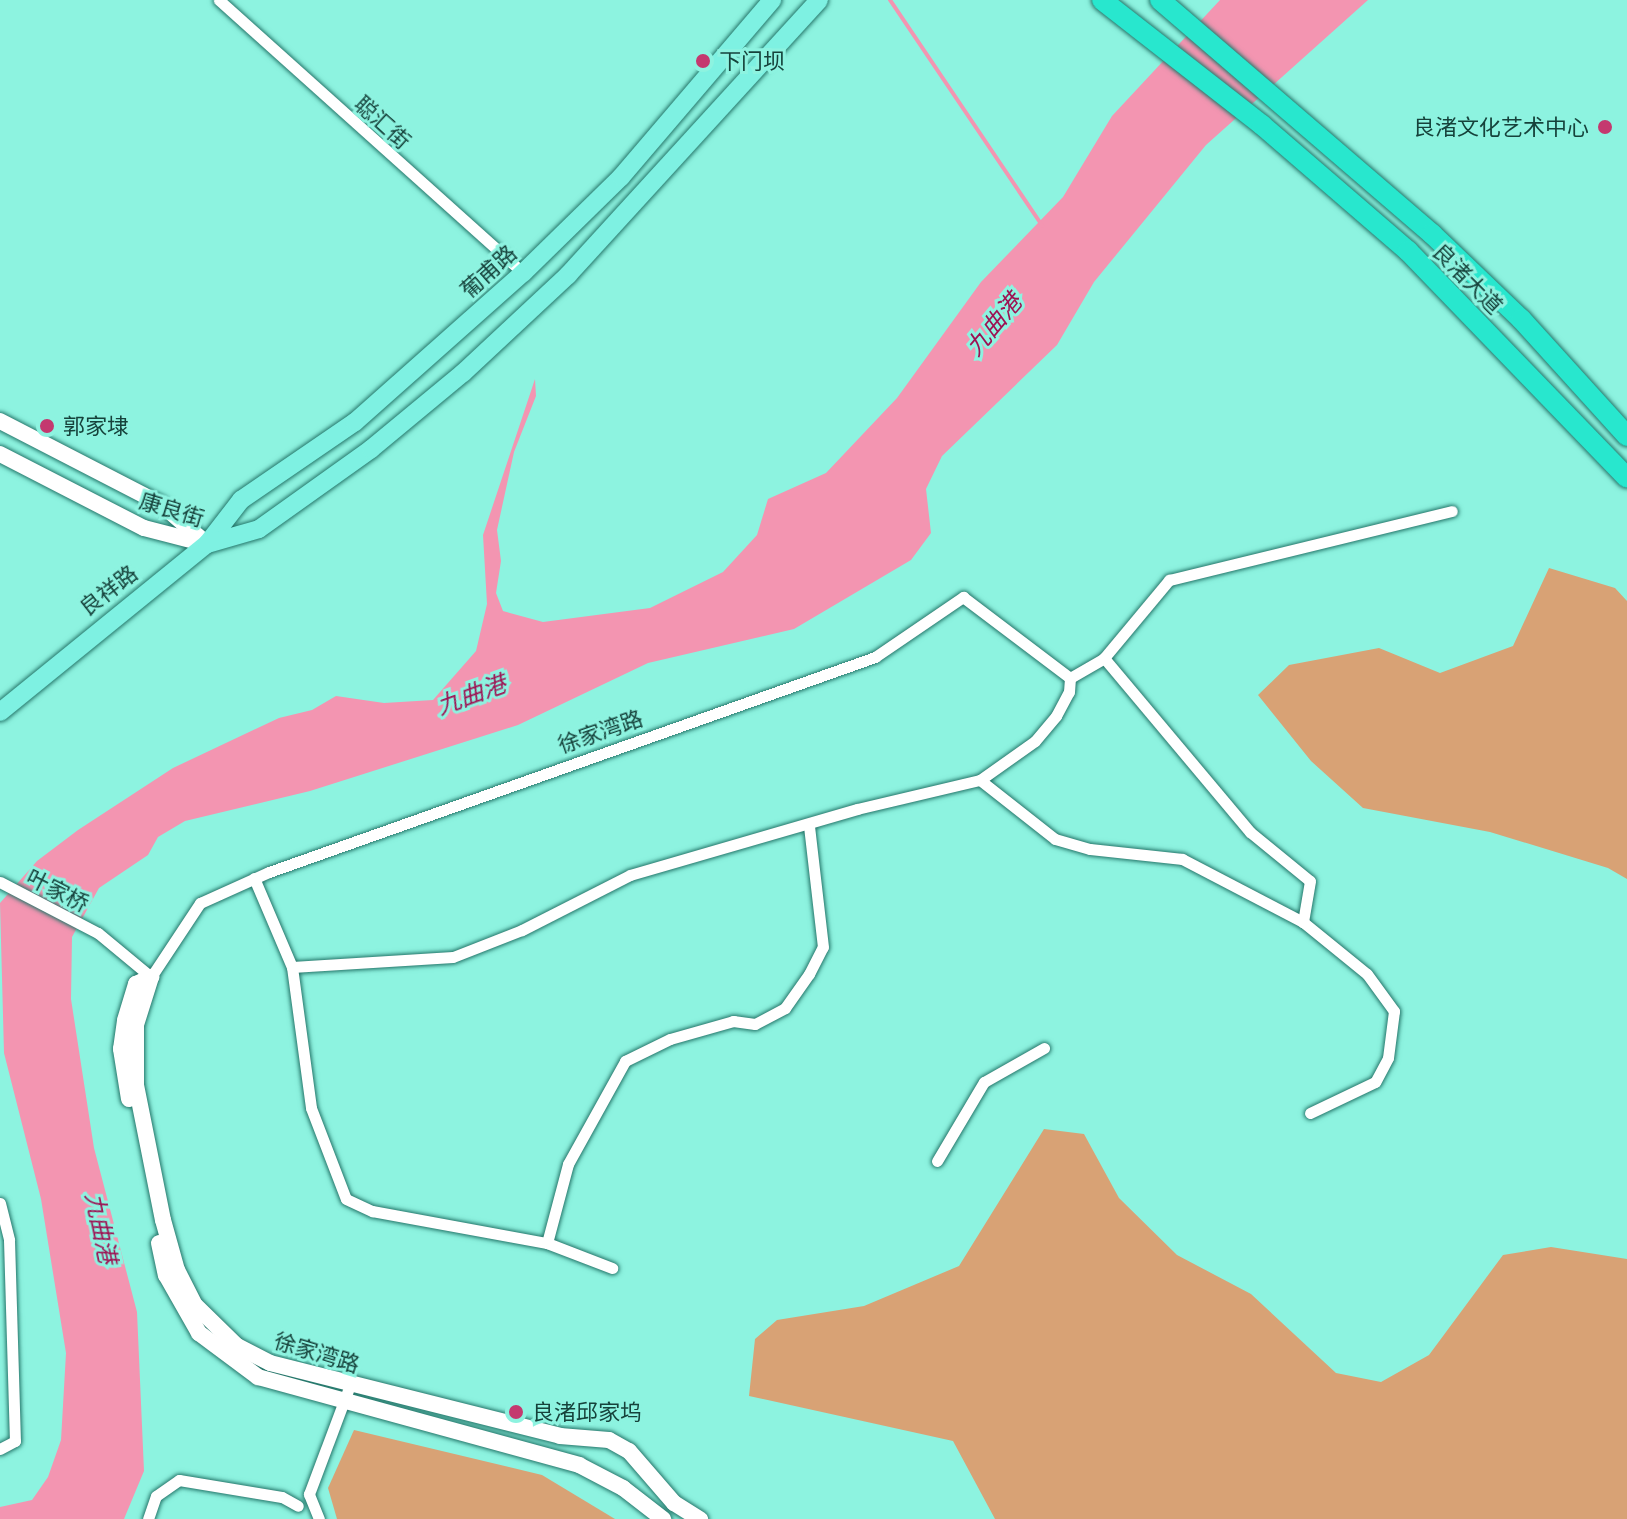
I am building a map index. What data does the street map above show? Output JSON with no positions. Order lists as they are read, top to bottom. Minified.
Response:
{"streets":{"highway":["良渚大道"],"main road":["葡甫路","良祥路"],"street":["聪汇街","康良街","徐家湾路","叶家桥"]},"crossings":[["聪汇街","葡甫路"],["葡甫路","康良街"],["葡甫路","良祥路"],["康良街","良祥路"],["徐家湾路","叶家桥"]],"water":["九曲港"],"places":["下门坝","良渚文化艺术中心","郭家埭","良渚邱家坞"]}
